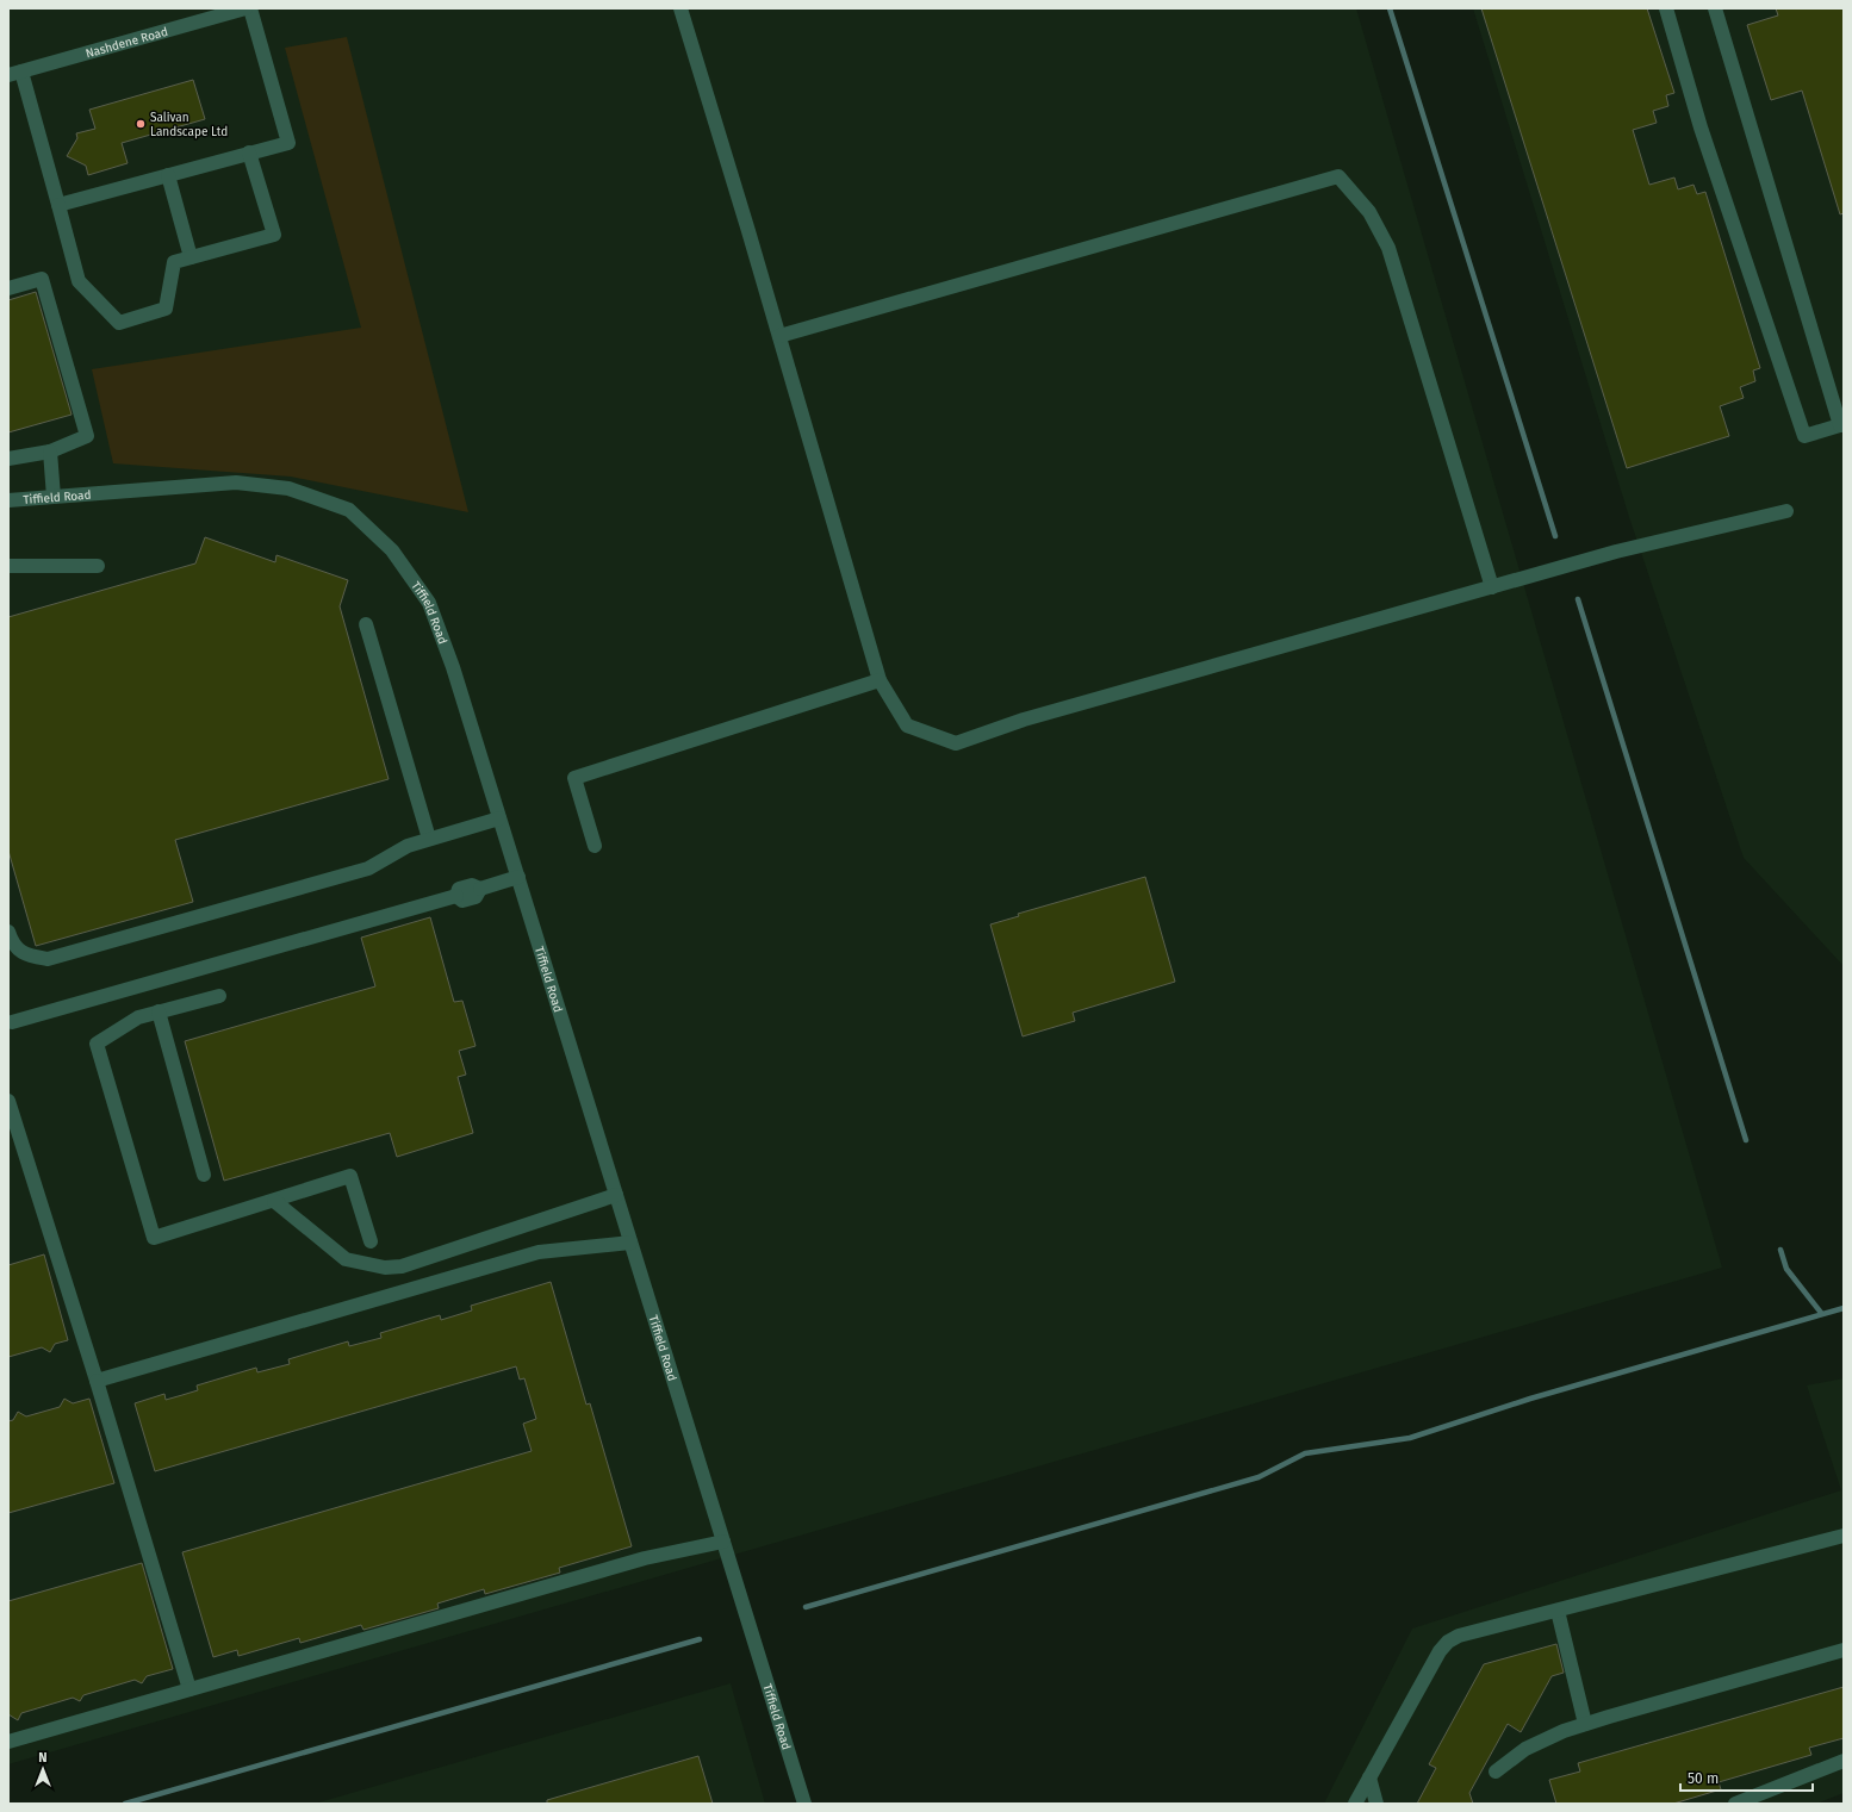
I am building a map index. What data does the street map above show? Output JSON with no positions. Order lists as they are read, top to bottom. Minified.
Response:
{"streets":{"street":["Nashdene Road","Tiffield Road"]},"places":["Salivan Landscape Ltd"],"scale_bar":"50 m","north":"top"}
